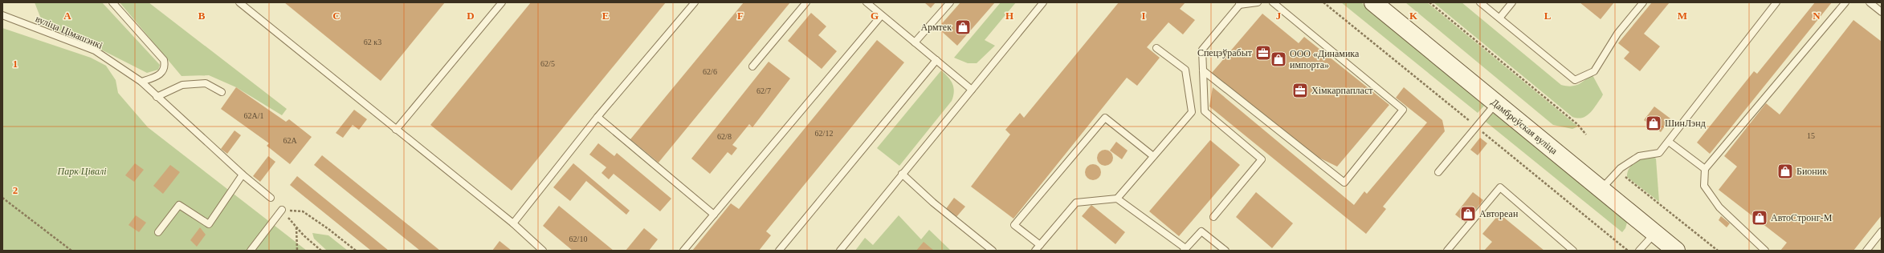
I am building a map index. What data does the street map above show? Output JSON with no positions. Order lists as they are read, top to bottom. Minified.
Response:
{"streets":{"street":["Дамброўская вуліца"],"lane":["вуліца Цімашэнкі"]},"parks":["Парк Цівалі"],"places":{"shop":["Армтек","ООО «Динамика импорта»","ШинЛэнд","Бионик","Автореан","АвтоСтронг-М"],"office":["Спецэўрабыт","Хімкарпапласт"]},"house_numbers":["62 к3","62/5","62/6","62/7","62А/1","62/12","15","62/8","62А","62/10"],"grid":{"columns":["A","B","C","D","E","F","G","H","I","J","K","L","M","N"],"rows":["1","2"]}}
